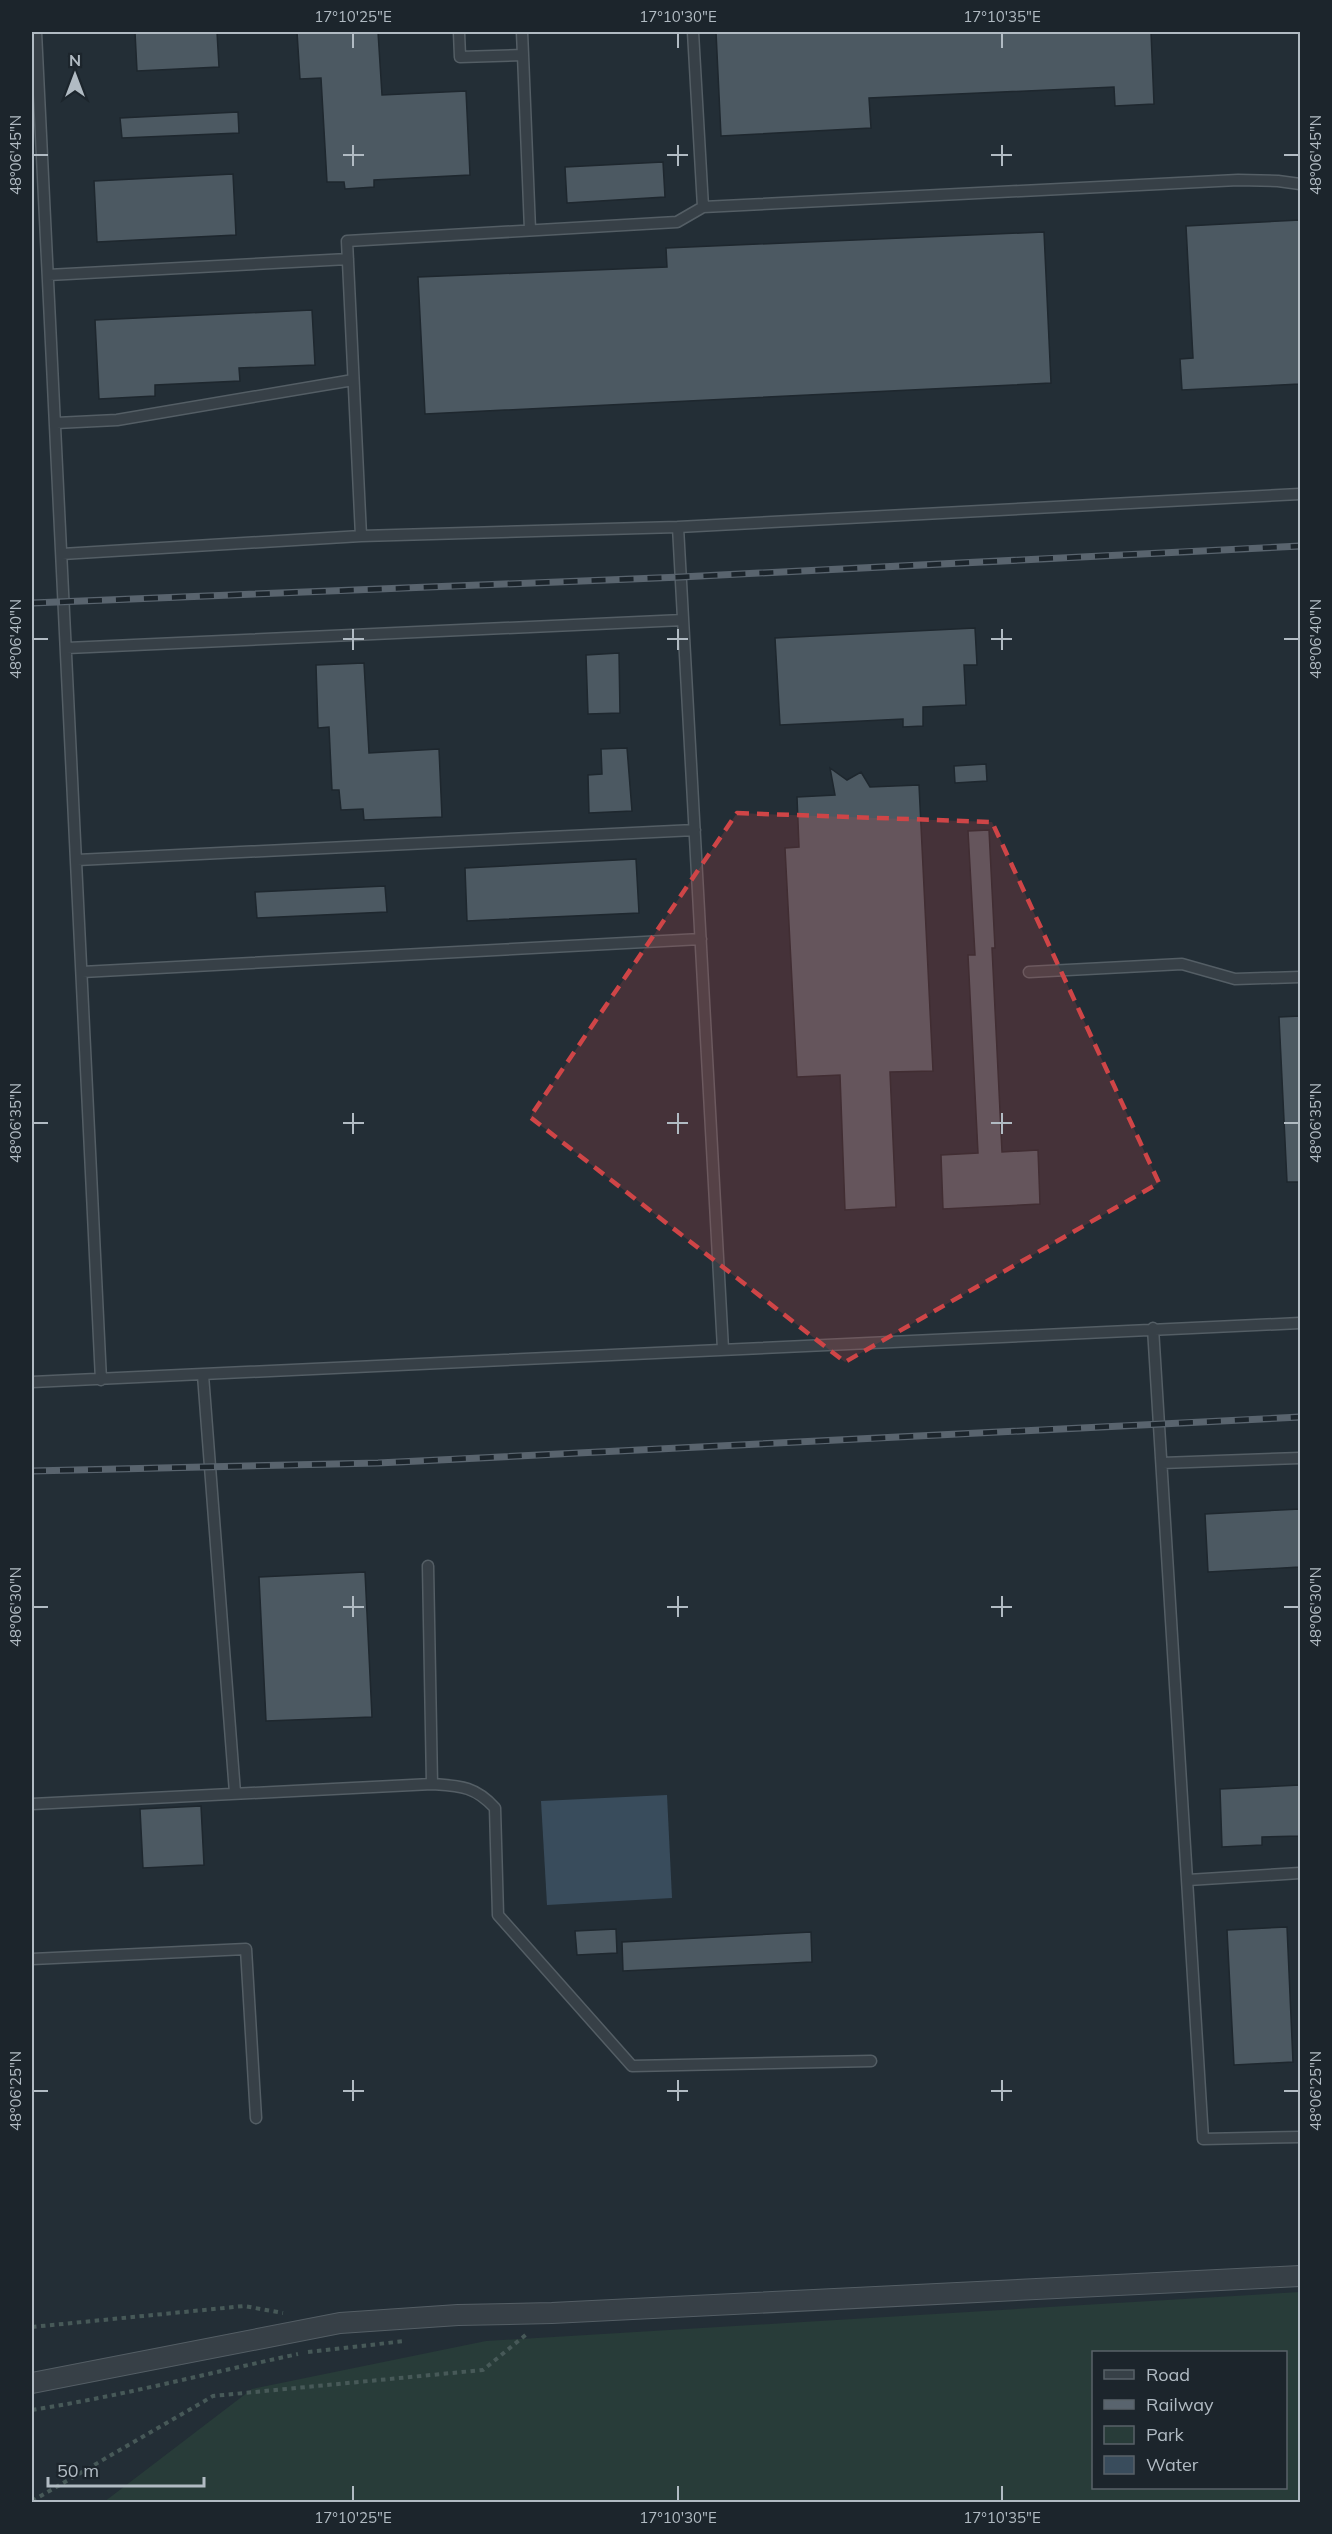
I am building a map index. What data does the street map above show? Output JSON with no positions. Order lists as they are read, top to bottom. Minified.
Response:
{"legend":["Road","Railway","Park","Water"],"scale_bar":"50 m","north":"top","coordinates":["17°10'25\"E","17°10'30\"E","17°10'35\"E","48°06'45\"N","48°06'40\"N","48°06'35\"N","48°06'30\"N","48°06'25\"N"]}
